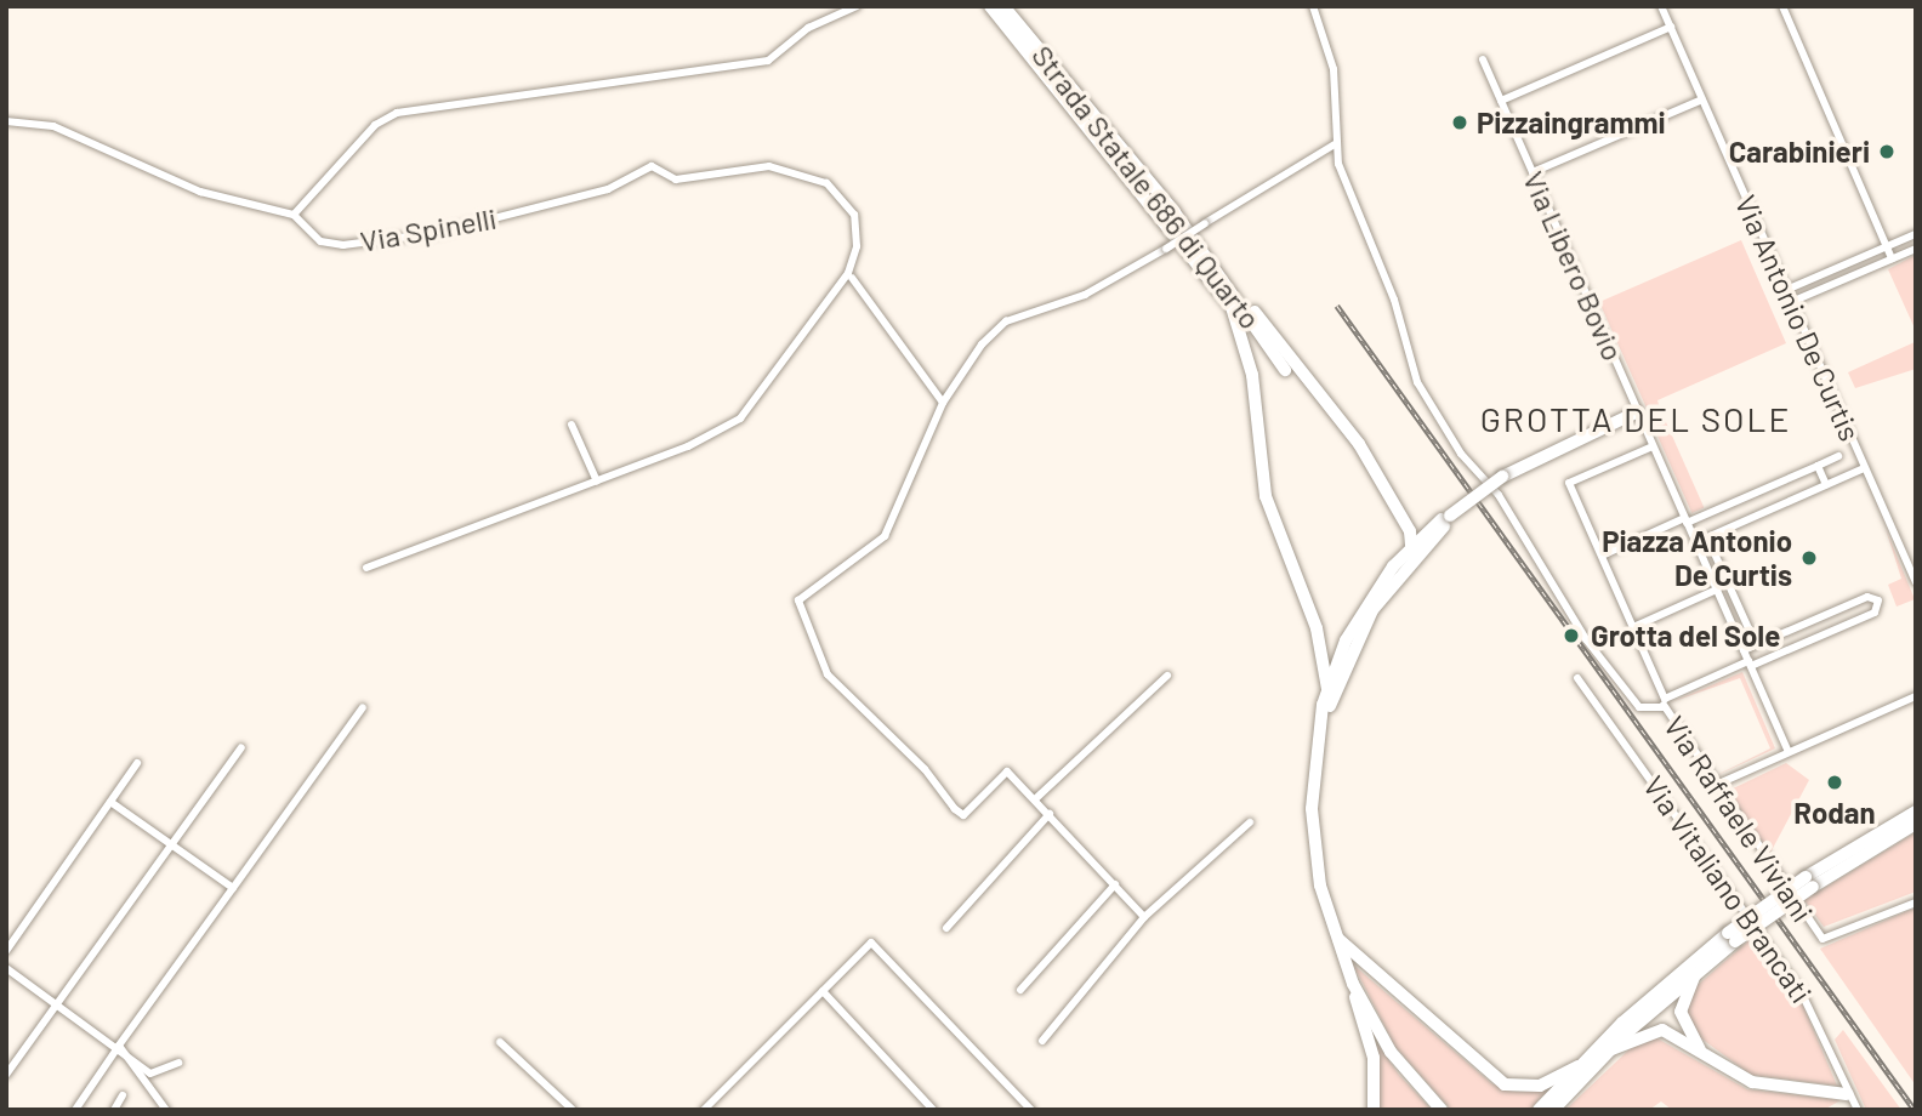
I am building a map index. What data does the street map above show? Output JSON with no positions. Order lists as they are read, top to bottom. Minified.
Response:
{"streets":{"highway":["Strada Statale 686 di Quarto"],"street":["Via Spinelli","Via Libero Bovio","Via Antonio De Curtis","Via Raffaele Viviani","Via Vitaliano Brancati"]},"crossings":[["Via Libero Bovio","Via Raffaele Viviani"]],"districts":["GROTTA DEL SOLE"],"places":["Pizzaingrammi","Carabinieri","Piazza Antonio De Curtis","Grotta del Sole","Rodan"]}
